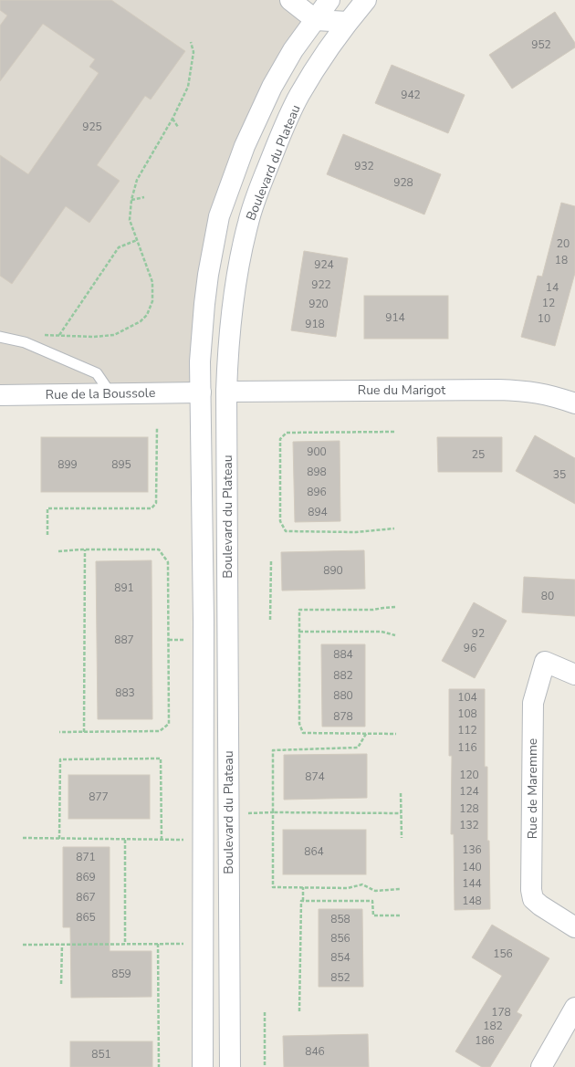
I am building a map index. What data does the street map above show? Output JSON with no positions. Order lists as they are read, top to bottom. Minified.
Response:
{"streets":{"main road":["Boulevard du Plateau","Rue du Marigot","Rue de la Boussole","Rue de Maremme"]},"crossings":[["Boulevard du Plateau","Rue du Marigot"],["Boulevard du Plateau","Rue de la Boussole"],["Rue du Marigot","Rue de la Boussole"]],"house_numbers":["952","942","925","932","928","20","18","924","922","14","12","920","914","10","918","900","25","899","895","898","35","896","894","890","891","80","92","887","96","884","882","883","880","104","108","878","112","116","120","874","124","877","128","132","136","864","871","140","869","144","867","148","865","858","856","156","854","859","852","178","182","186","846","851"]}
